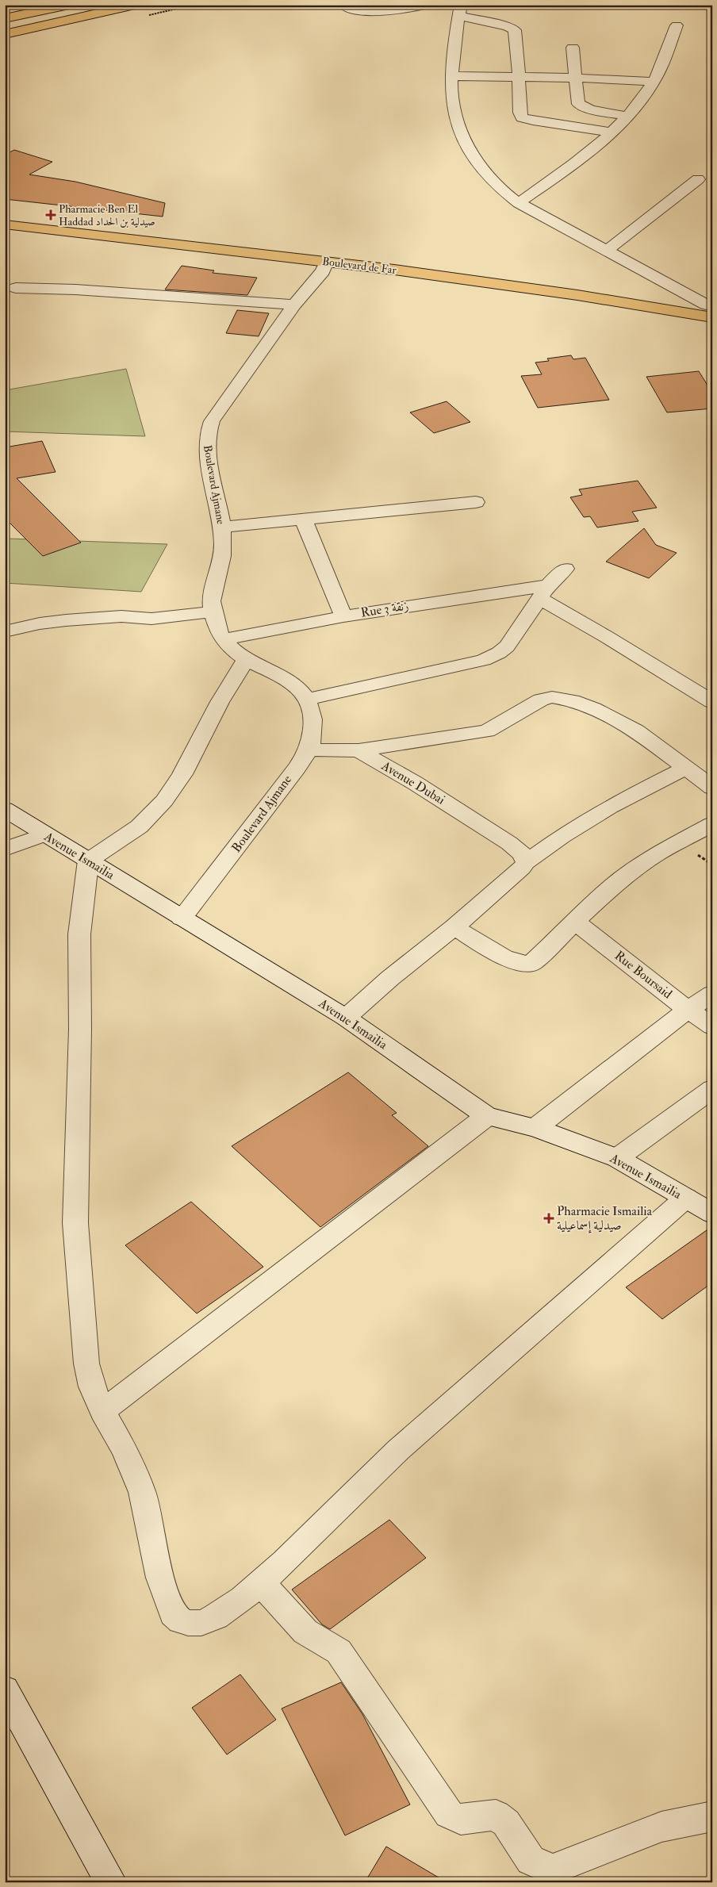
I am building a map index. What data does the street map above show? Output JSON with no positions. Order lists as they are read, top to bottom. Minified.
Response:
{"streets":{"highway":["Boulevard de Far"],"street":["Boulevard Ajmane","Rue 3 زنقة","Avenue Dubai","Avenue Ismailia","Rue Boursaid"]},"crossings":[["Boulevard de Far","Boulevard Ajmane"],["Boulevard Ajmane","Rue 3 زنقة"],["Boulevard Ajmane","Avenue Dubai"],["Boulevard Ajmane","Avenue Ismailia"]],"places":{"health":["Pharmacie Ben El Haddad صيدلية بن الحداد","Pharmacie Ismailia صيدلية إسماعيلية"]}}
